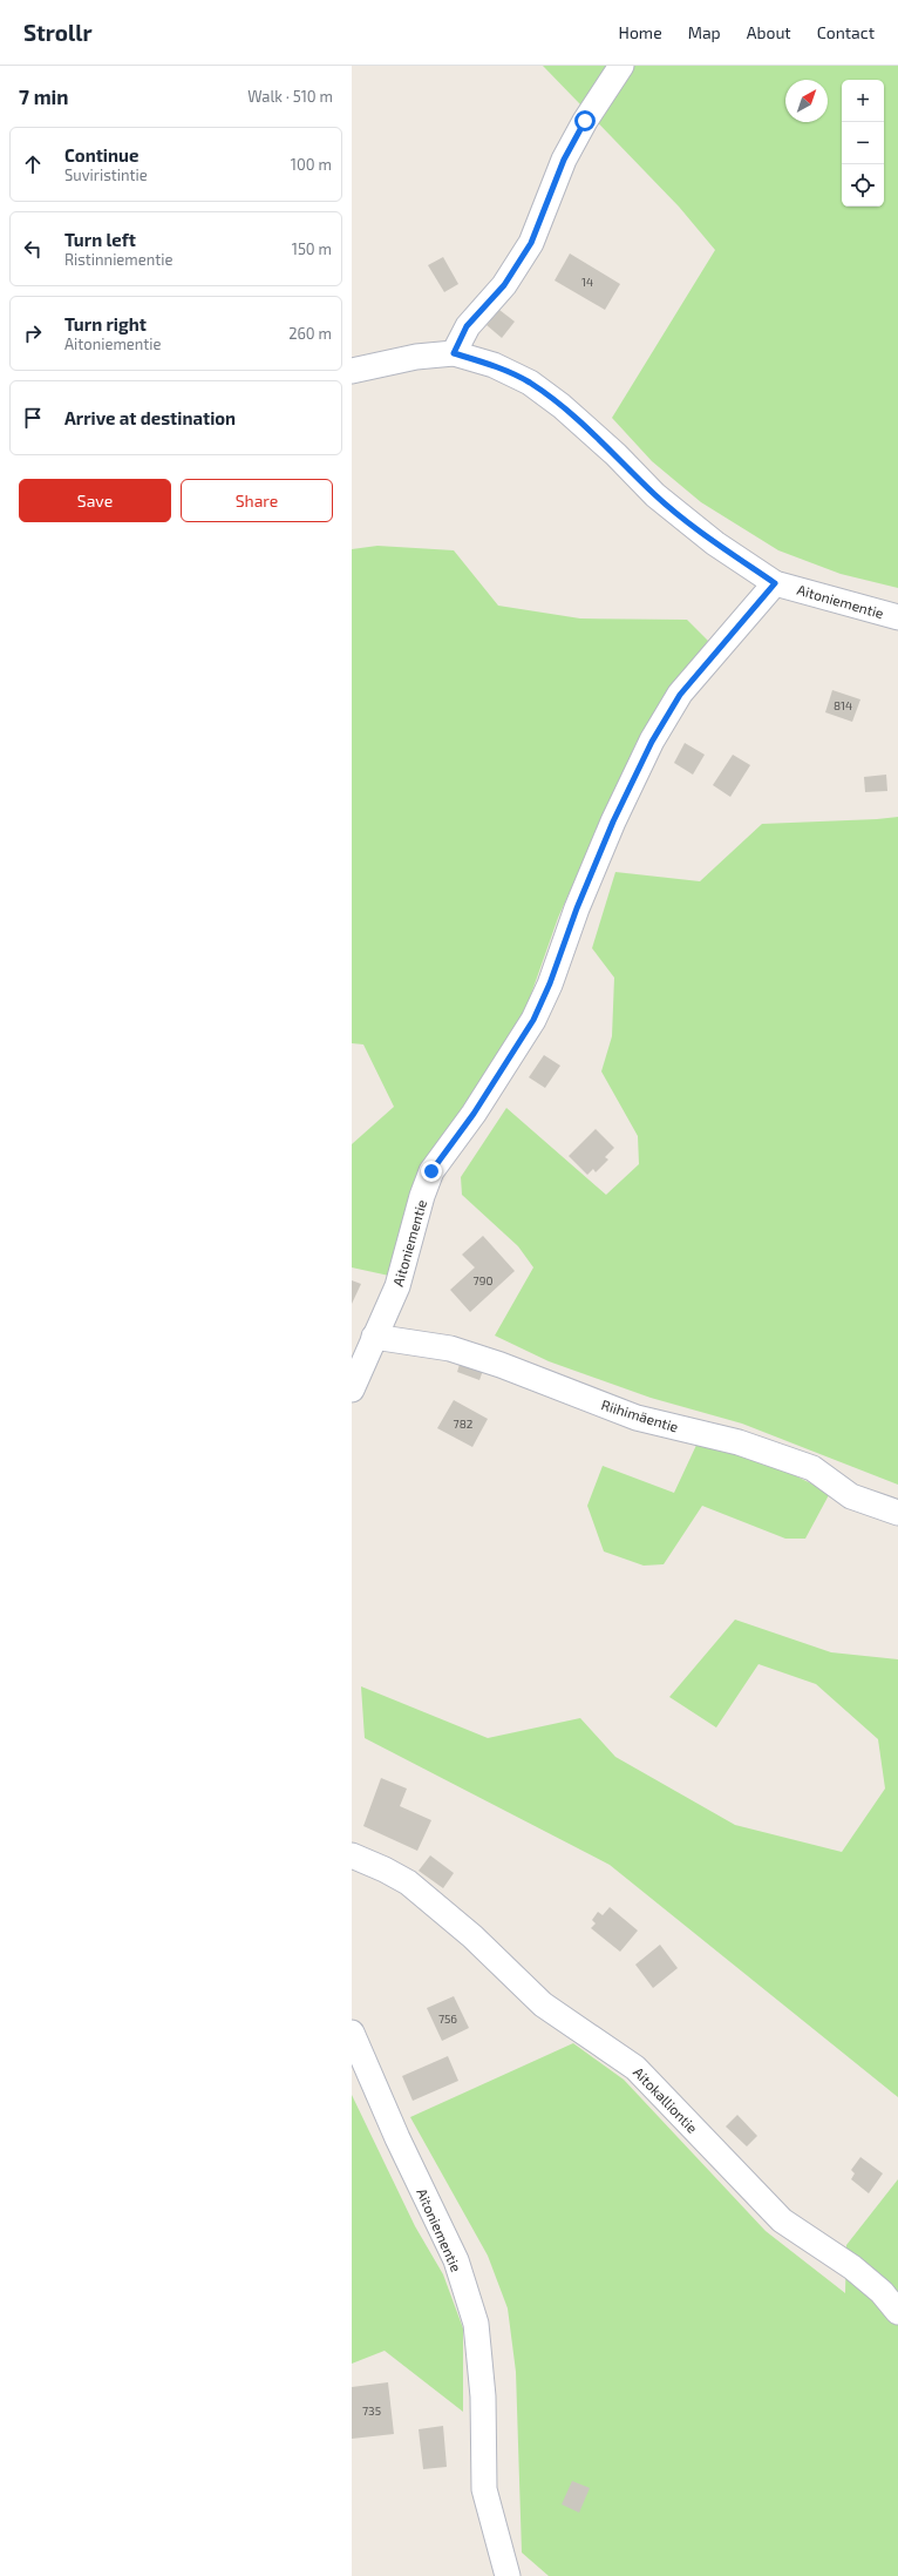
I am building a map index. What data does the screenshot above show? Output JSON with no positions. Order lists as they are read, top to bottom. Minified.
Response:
{"streets":{"street":["Aitoniementie","Riihimäentie","Aitokalliontie"]},"crossings":[["Aitoniementie","Riihimäentie"]],"house_numbers":["14","814","790","782","756","735"],"north":"top right","page":{"header":"Strollr","nav":["Home","Map","About","Contact"],"heading":["7 min","Walk · 510 m"],"map_buttons":["+","−"],"list":[["Continue","Suviristintie","100 m"],["Turn left","Ristinniementie","150 m"],["Turn right","Aitoniementie","260 m"],"Arrive at destination"],"buttons":["Save","Share"]}}
